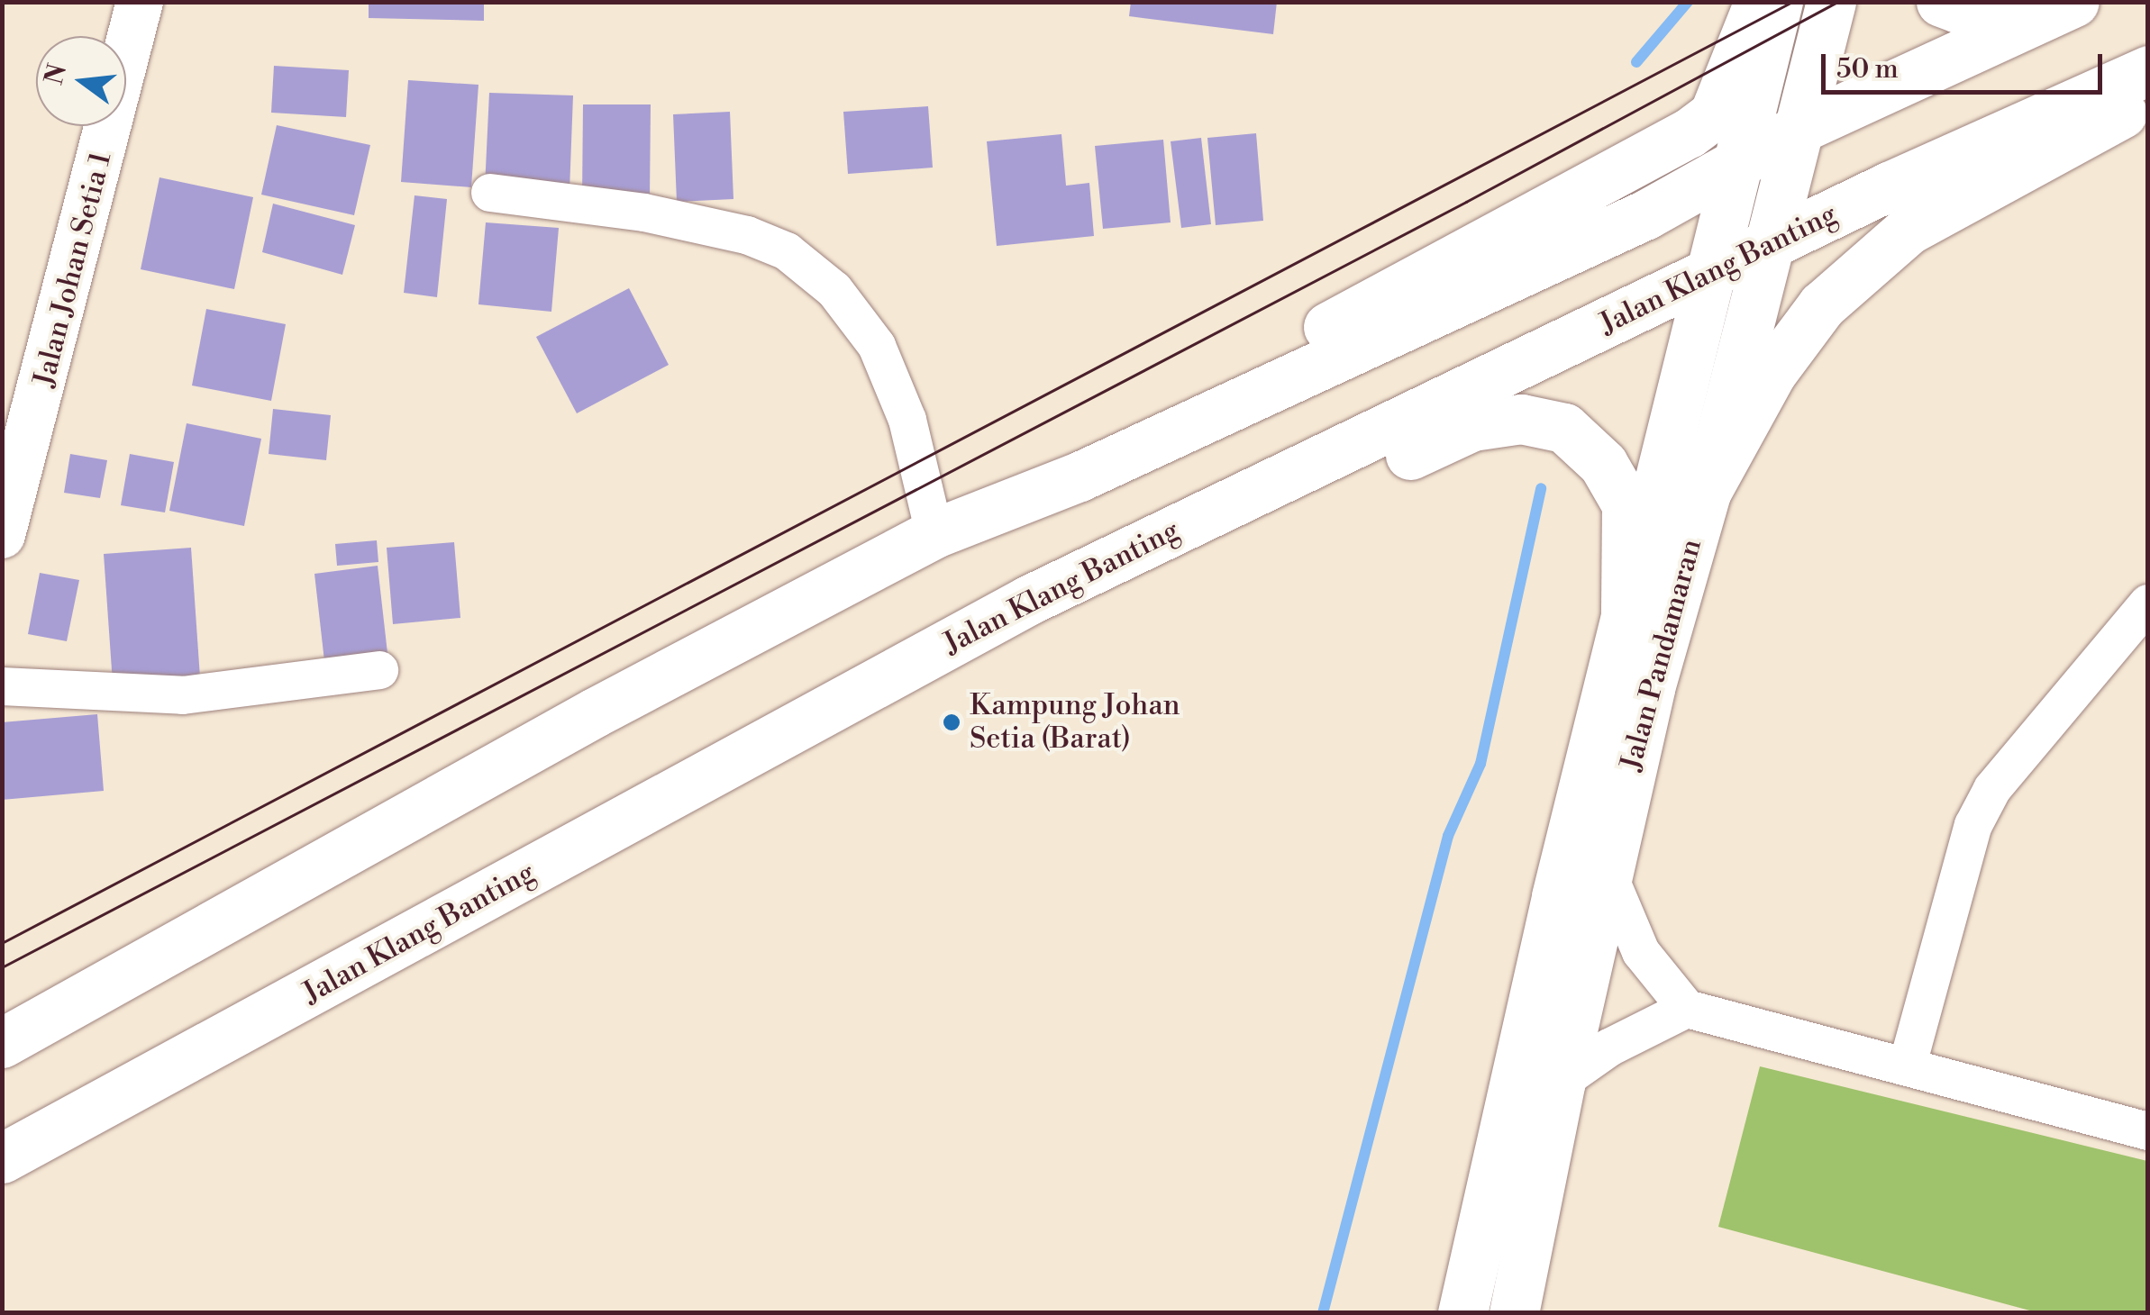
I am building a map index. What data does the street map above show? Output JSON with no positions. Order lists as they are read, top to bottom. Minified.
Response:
{"streets":{"main road":["Jalan Klang Banting","Jalan Pandamaran"],"street":["Jalan Johan Setia 1"]},"crossings":[["Jalan Klang Banting","Jalan Pandamaran"]],"places":["Kampung Johan Setia (Barat)"],"scale_bar":"50 m","north":"left"}
